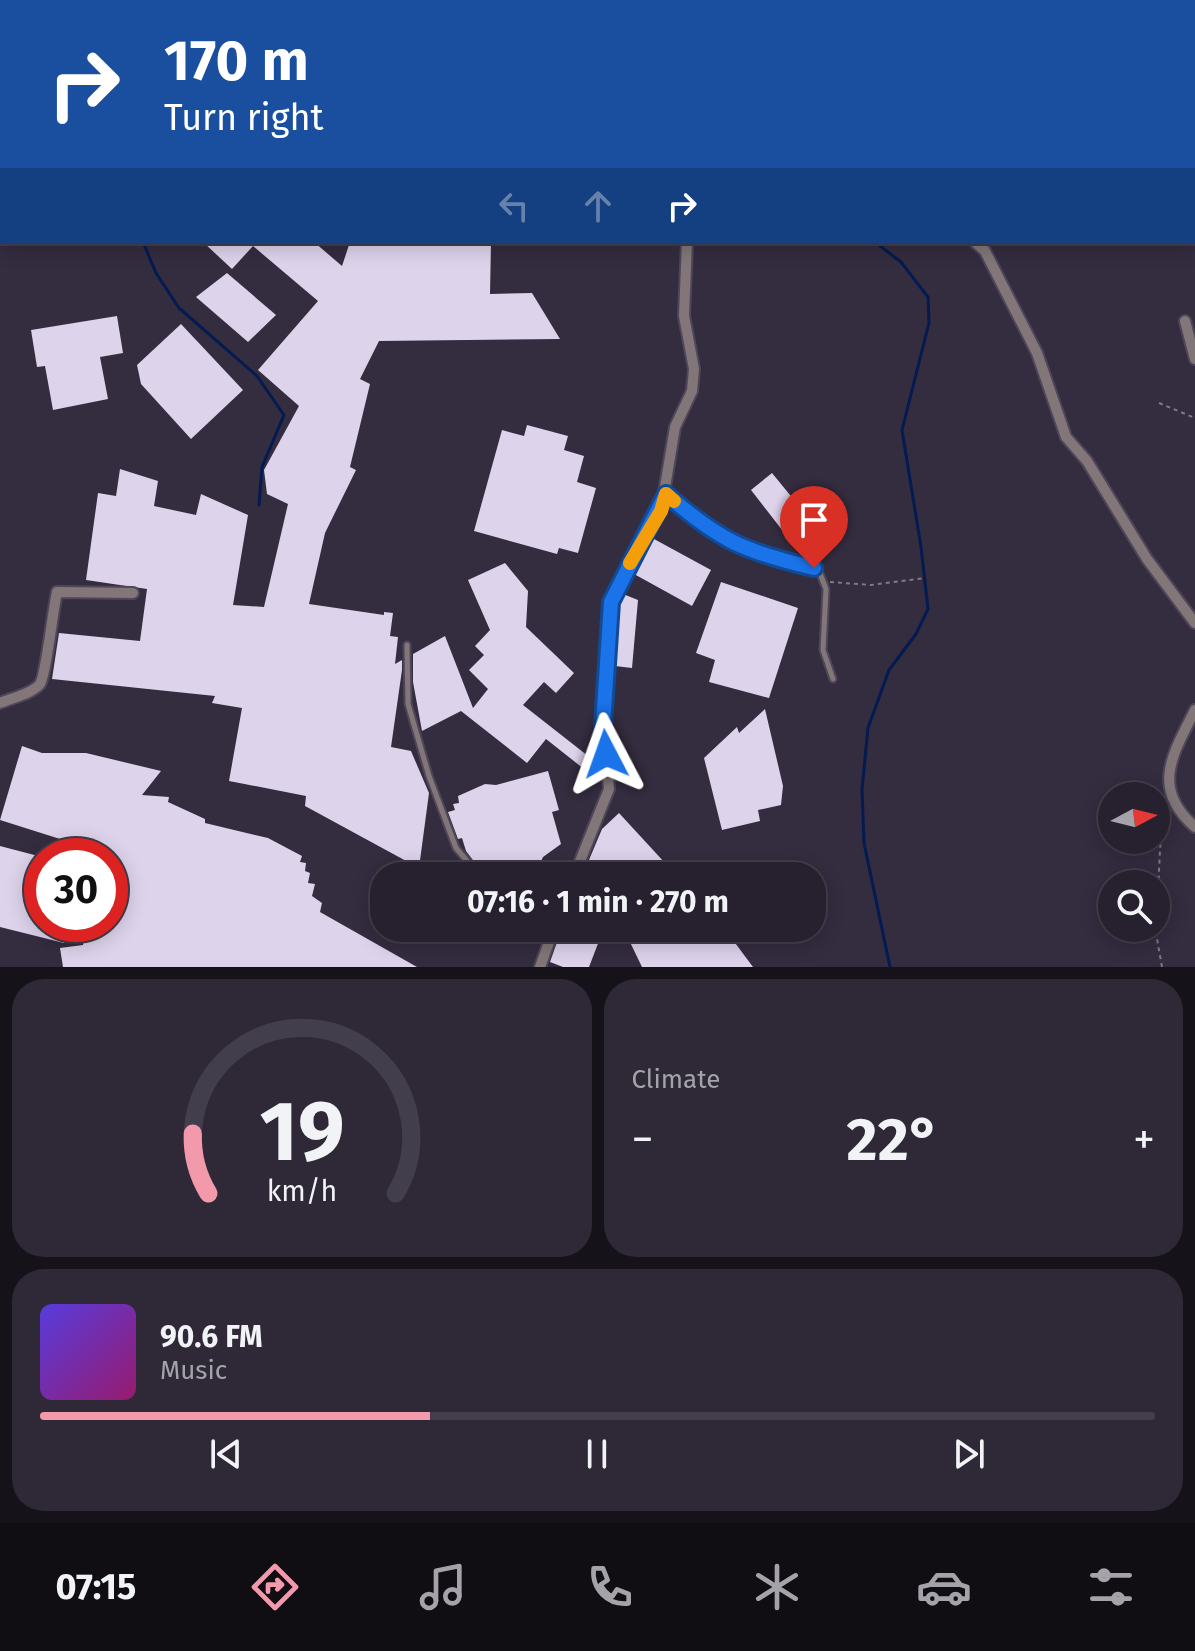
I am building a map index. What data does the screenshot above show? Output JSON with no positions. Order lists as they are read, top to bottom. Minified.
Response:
{"north":"right","page":{"turn":["170 m","Turn right"],"limit":"30","trip":"07:16 · 1 min · 270 m","tile":"Climate","heat":["−","22°","+"],"song":["90.6 FM","Music"],"tabs":"07:15","gauge":["19","km/h"]}}
